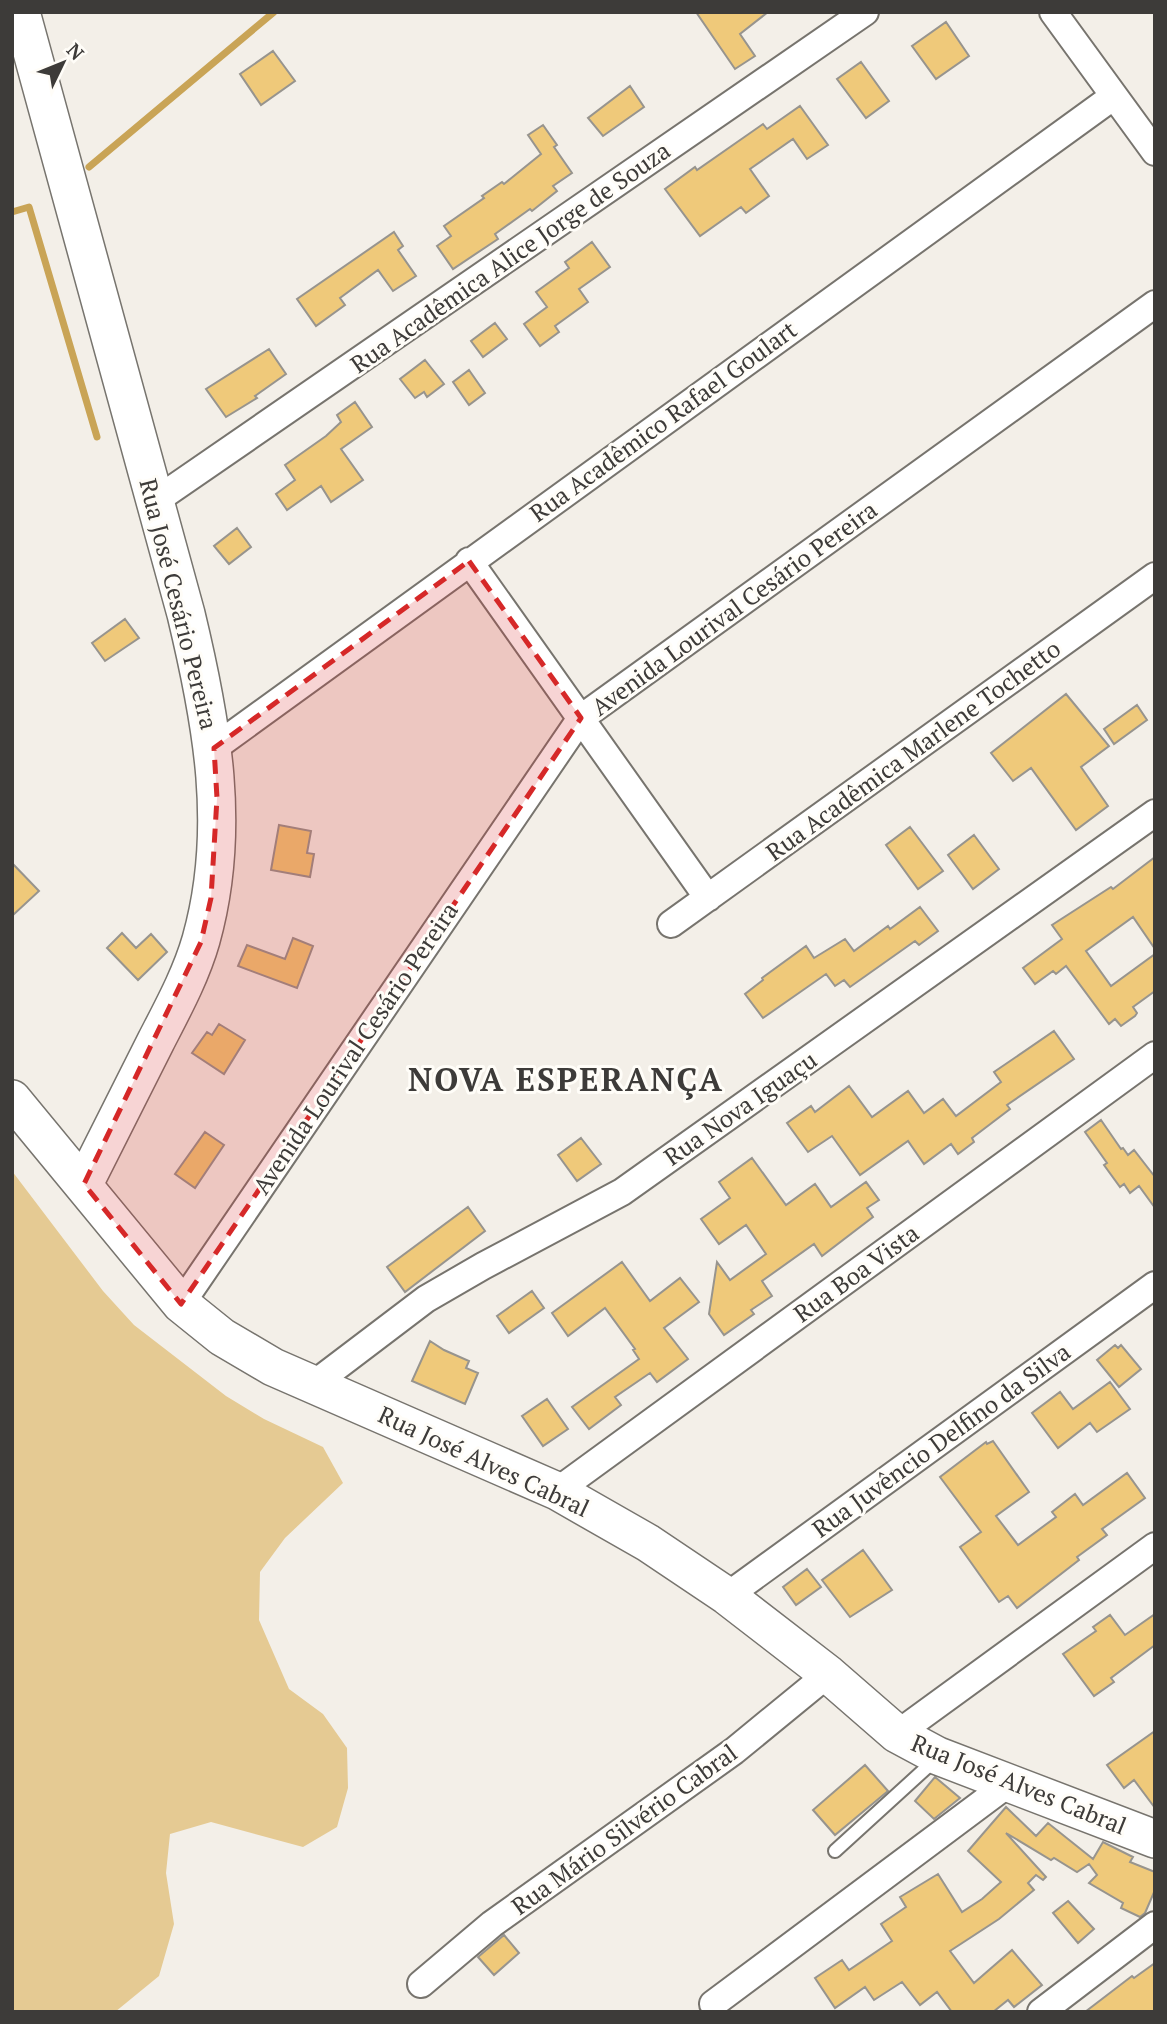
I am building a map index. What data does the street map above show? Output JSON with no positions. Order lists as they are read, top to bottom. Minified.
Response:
{"streets":{"main road":["Rua José Cesário Pereira","Rua José Alves Cabral"],"street":["Rua Acadêmica Alice Jorge de Souza","Rua Acadêmico Rafael Goulart","Avenida Lourival Cesário Pereira","Rua Acadêmica Marlene Tochetto","Rua Nova Iguaçu","Rua Boa Vista","Rua Juvêncio Delfino da Silva","Rua Mário Silvério Cabral"]},"crossings":[["Rua Acadêmica Alice Jorge de Souza","Rua José Cesário Pereira"],["Rua Acadêmico Rafael Goulart","Rua José Cesário Pereira"],["Rua José Cesário Pereira","Rua José Alves Cabral"],["Avenida Lourival Cesário Pereira","Rua José Alves Cabral"],["Rua Nova Iguaçu","Rua José Alves Cabral"],["Rua Boa Vista","Rua José Alves Cabral"],["Rua Juvêncio Delfino da Silva","Rua José Alves Cabral"],["Rua José Alves Cabral","Rua Mário Silvério Cabral"]],"districts":["NOVA ESPERANÇA"],"north":"top right"}
